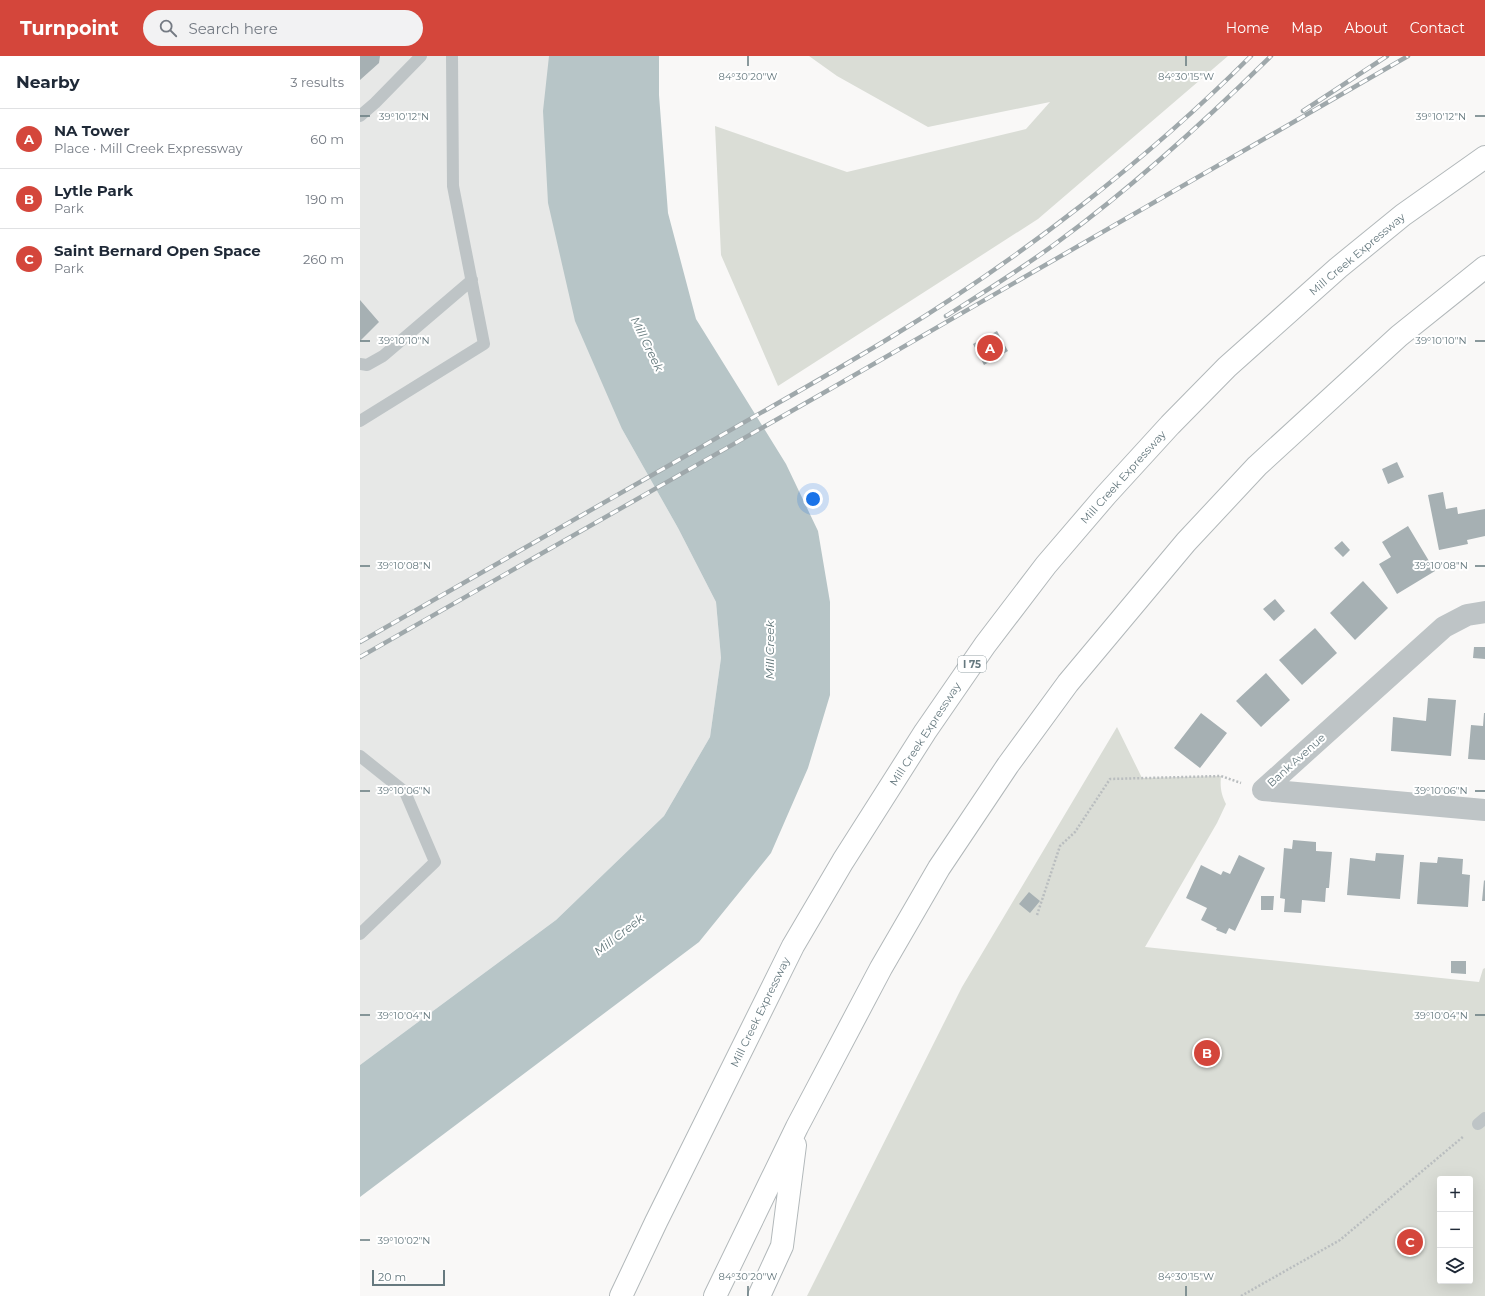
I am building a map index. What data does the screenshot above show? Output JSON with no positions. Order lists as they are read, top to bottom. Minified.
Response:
{"streets":{"highway":["Mill Creek Expressway","I 75"],"street":["Bank Avenue"]},"water":["Mill Creek"],"scale_bar":"20 m","page":{"header":"Turnpoint","search":"Search here","nav":["Home","Map","About","Contact"],"heading":["Nearby","3 results"],"list":[{"mark":"A","name":"NA Tower","note":"Place · Mill Creek Expressway","value":"60 m"},{"mark":"B","name":"Lytle Park","note":"Park","value":"190 m"},{"mark":"C","name":"Saint Bernard Open Space","note":"Park","value":"260 m"}],"pins":["A","B","C"],"map_buttons":["+","−"],"scale":"20 m"},"coordinates":["84°30'20\"W","84°30'15\"W","39°10'12\"N","39°10'10\"N","39°10'08\"N","39°10'06\"N","39°10'04\"N","39°10'02\"N"]}
